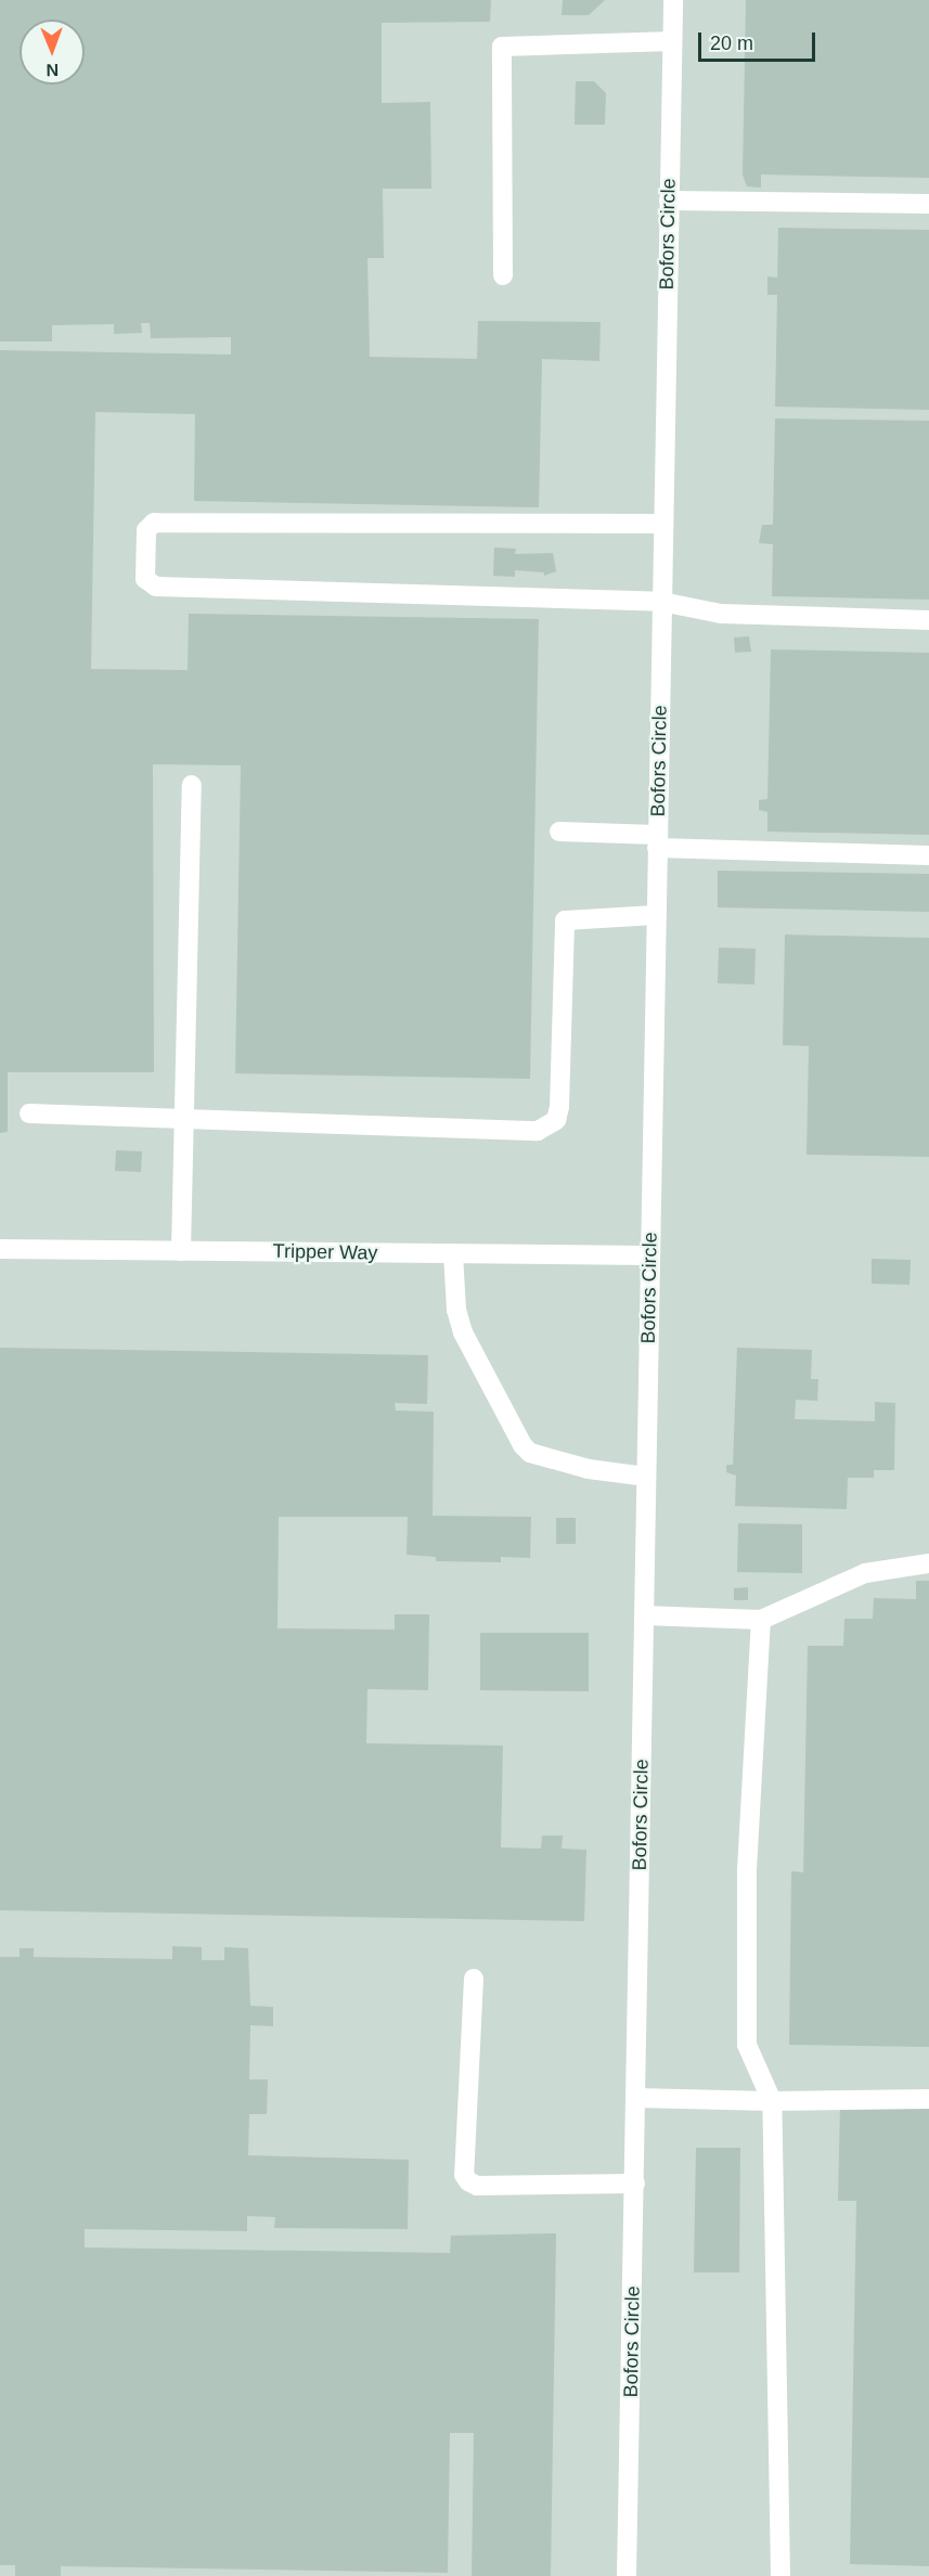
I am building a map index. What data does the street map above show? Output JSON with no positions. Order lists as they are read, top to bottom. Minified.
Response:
{"streets":{"street":["Bofors Circle","Tripper Way"]},"crossings":[["Bofors Circle","Tripper Way"]],"scale_bar":"20 m","north":"bottom"}
